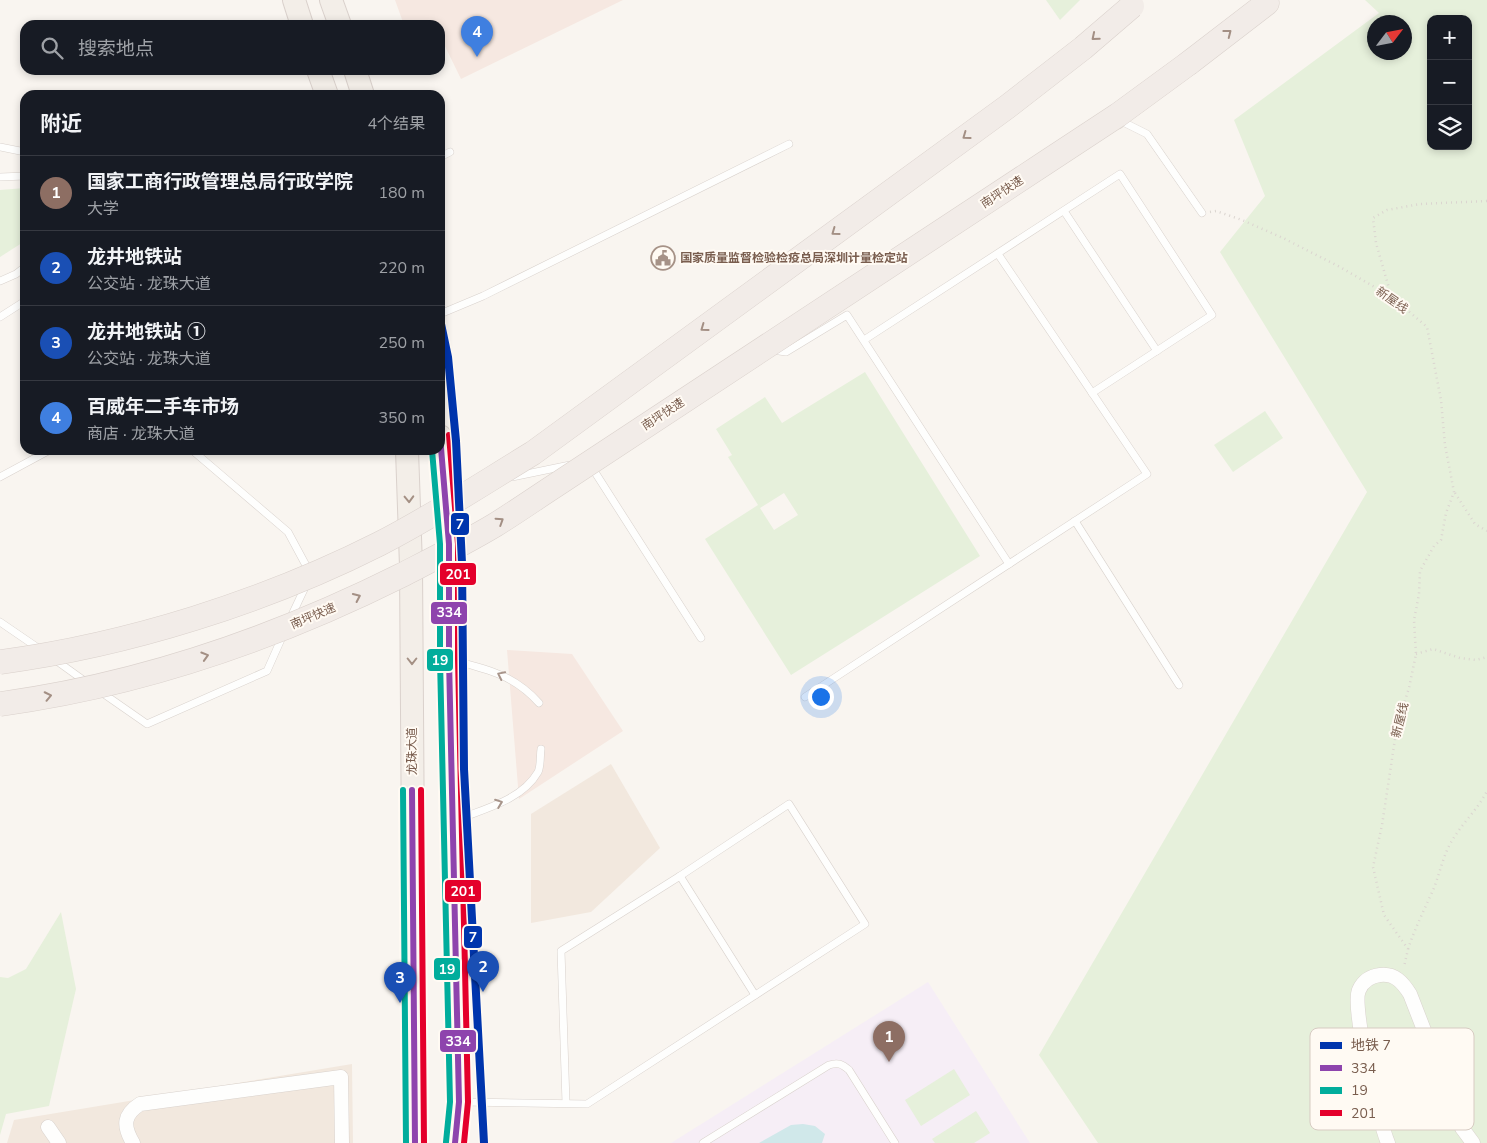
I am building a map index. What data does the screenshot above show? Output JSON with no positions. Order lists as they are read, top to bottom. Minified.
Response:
{"streets":{"highway":["南坪快速"],"main road":["龙珠大道"],"path":["新屋线"]},"places":{"public building":["国家质量监督检验检疫总局深圳计量检定站"]},"lines":["metro line 7","transit line 201","transit line 334","transit line 19"],"legend":["地铁 7","334","19","201"],"north":"top right","page":{"map_buttons":["+","−"],"pins":["4","2","3","1"],"search":"搜索地点","heading":["附近","4个结果"],"list":[{"mark":"1","name":"国家工商行政管理总局行政学院","note":"大学","value":"180 m"},{"mark":"2","name":"龙井地铁站","note":"公交站 · 龙珠大道","value":"220 m"},{"mark":"3","name":"龙井地铁站 ①","note":"公交站 · 龙珠大道","value":"250 m"},{"mark":"4","name":"百威年二手车市场","note":"商店 · 龙珠大道","value":"350 m"}]}}
